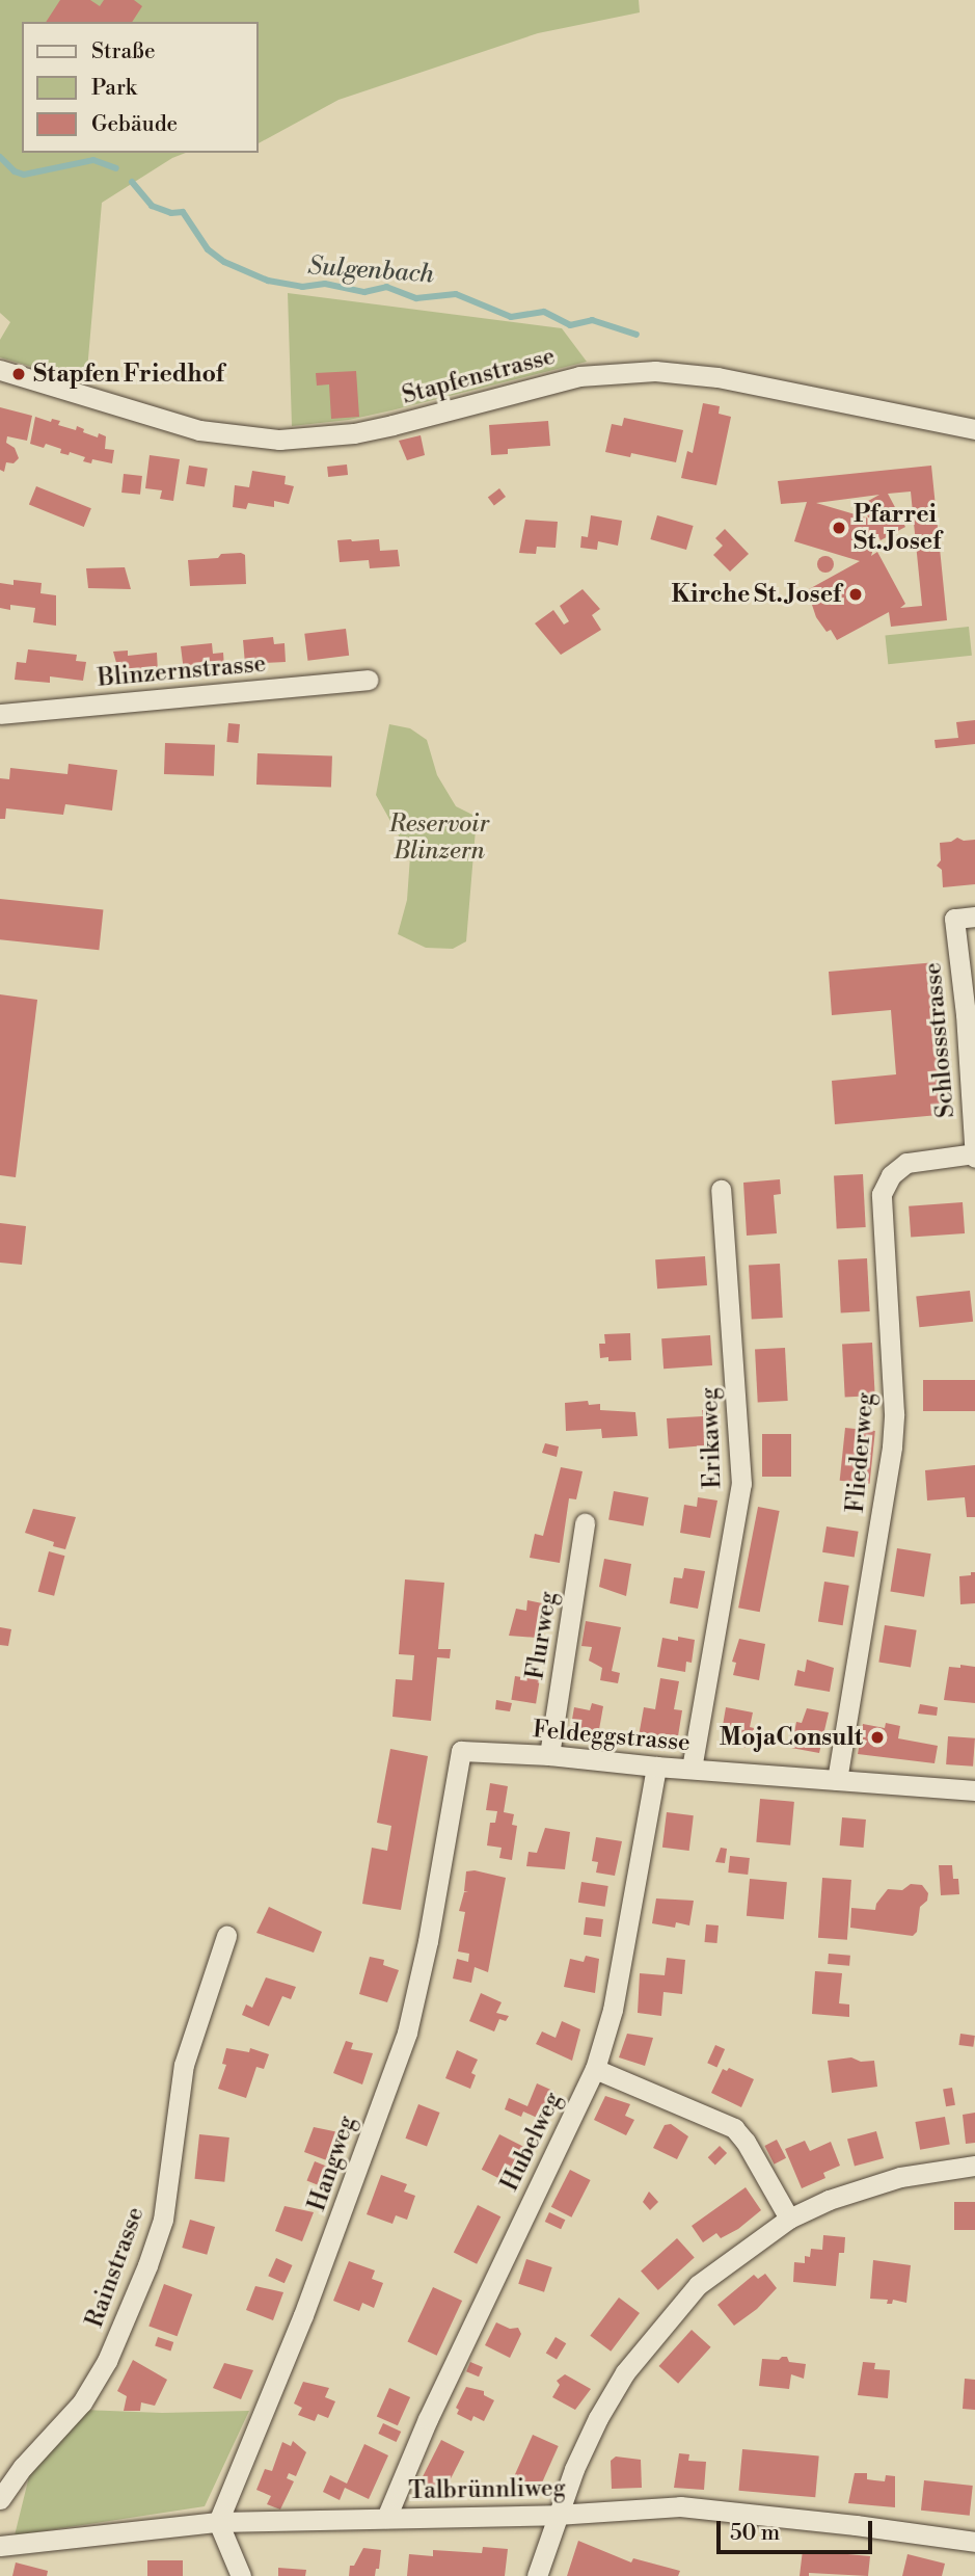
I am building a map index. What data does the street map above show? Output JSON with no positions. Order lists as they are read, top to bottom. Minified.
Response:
{"streets":{"street":["Stapfenstrasse","Blinzernstrasse","Schlossstrasse","Erikaweg","Fliederweg","Flurweg","Feldeggstrasse","Hubelweg","Hangweg","Rainstrasse","Talbrünnliweg"]},"crossings":[["Schlossstrasse","Fliederweg"],["Erikaweg","Feldeggstrasse"],["Fliederweg","Feldeggstrasse"],["Flurweg","Feldeggstrasse"],["Feldeggstrasse","Hubelweg"],["Feldeggstrasse","Hangweg"],["Hubelweg","Talbrünnliweg"],["Hangweg","Talbrünnliweg"]],"water":["Sulgenbach"],"parks":["Reservoir Blinzern"],"places":["Stapfen Friedhof","Pfarrei St. Josef","Kirche St. Josef","MojaConsult"],"legend":["Straße","Park","Gebäude"],"scale_bar":"50 m"}
